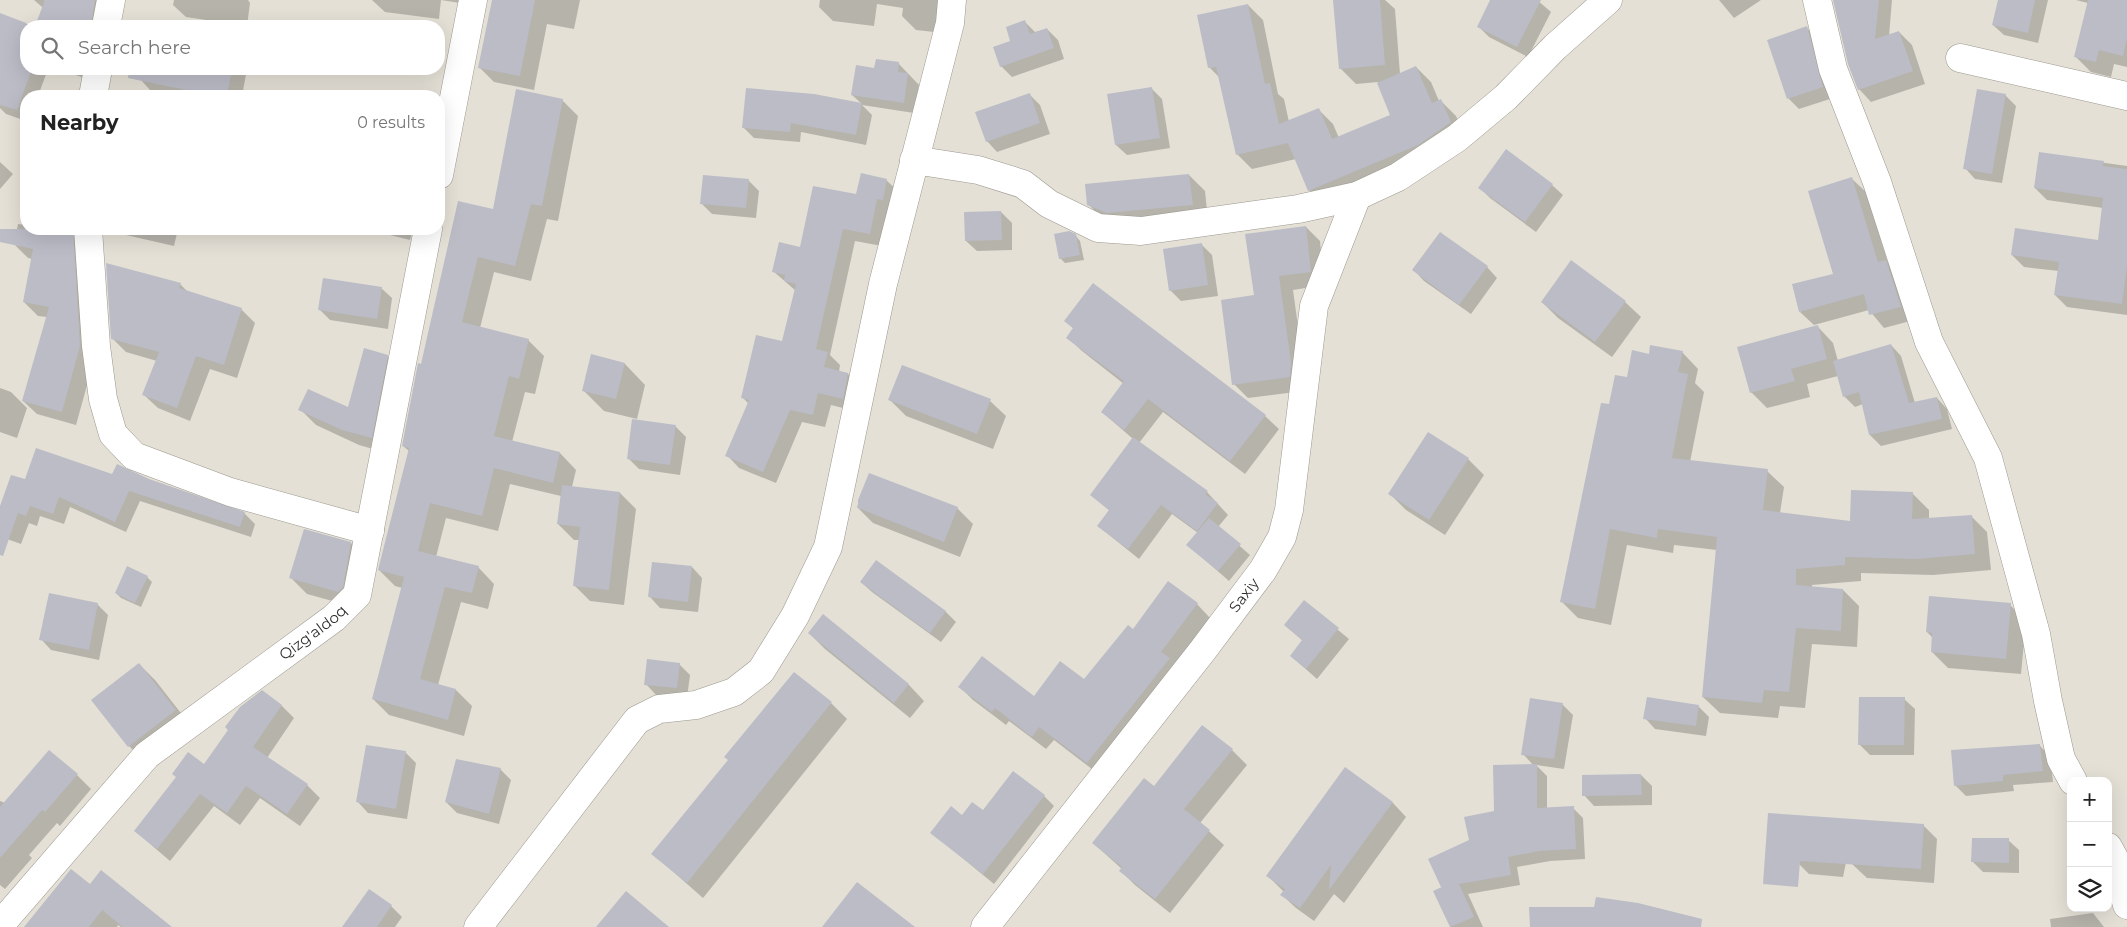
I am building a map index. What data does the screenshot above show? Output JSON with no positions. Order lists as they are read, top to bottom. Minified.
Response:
{"streets":{"street":["Saxiy","Qizg'aldoq"]},"page":{"search":"Search here","heading":["Nearby","0 results"],"map_buttons":["+","−"]}}
